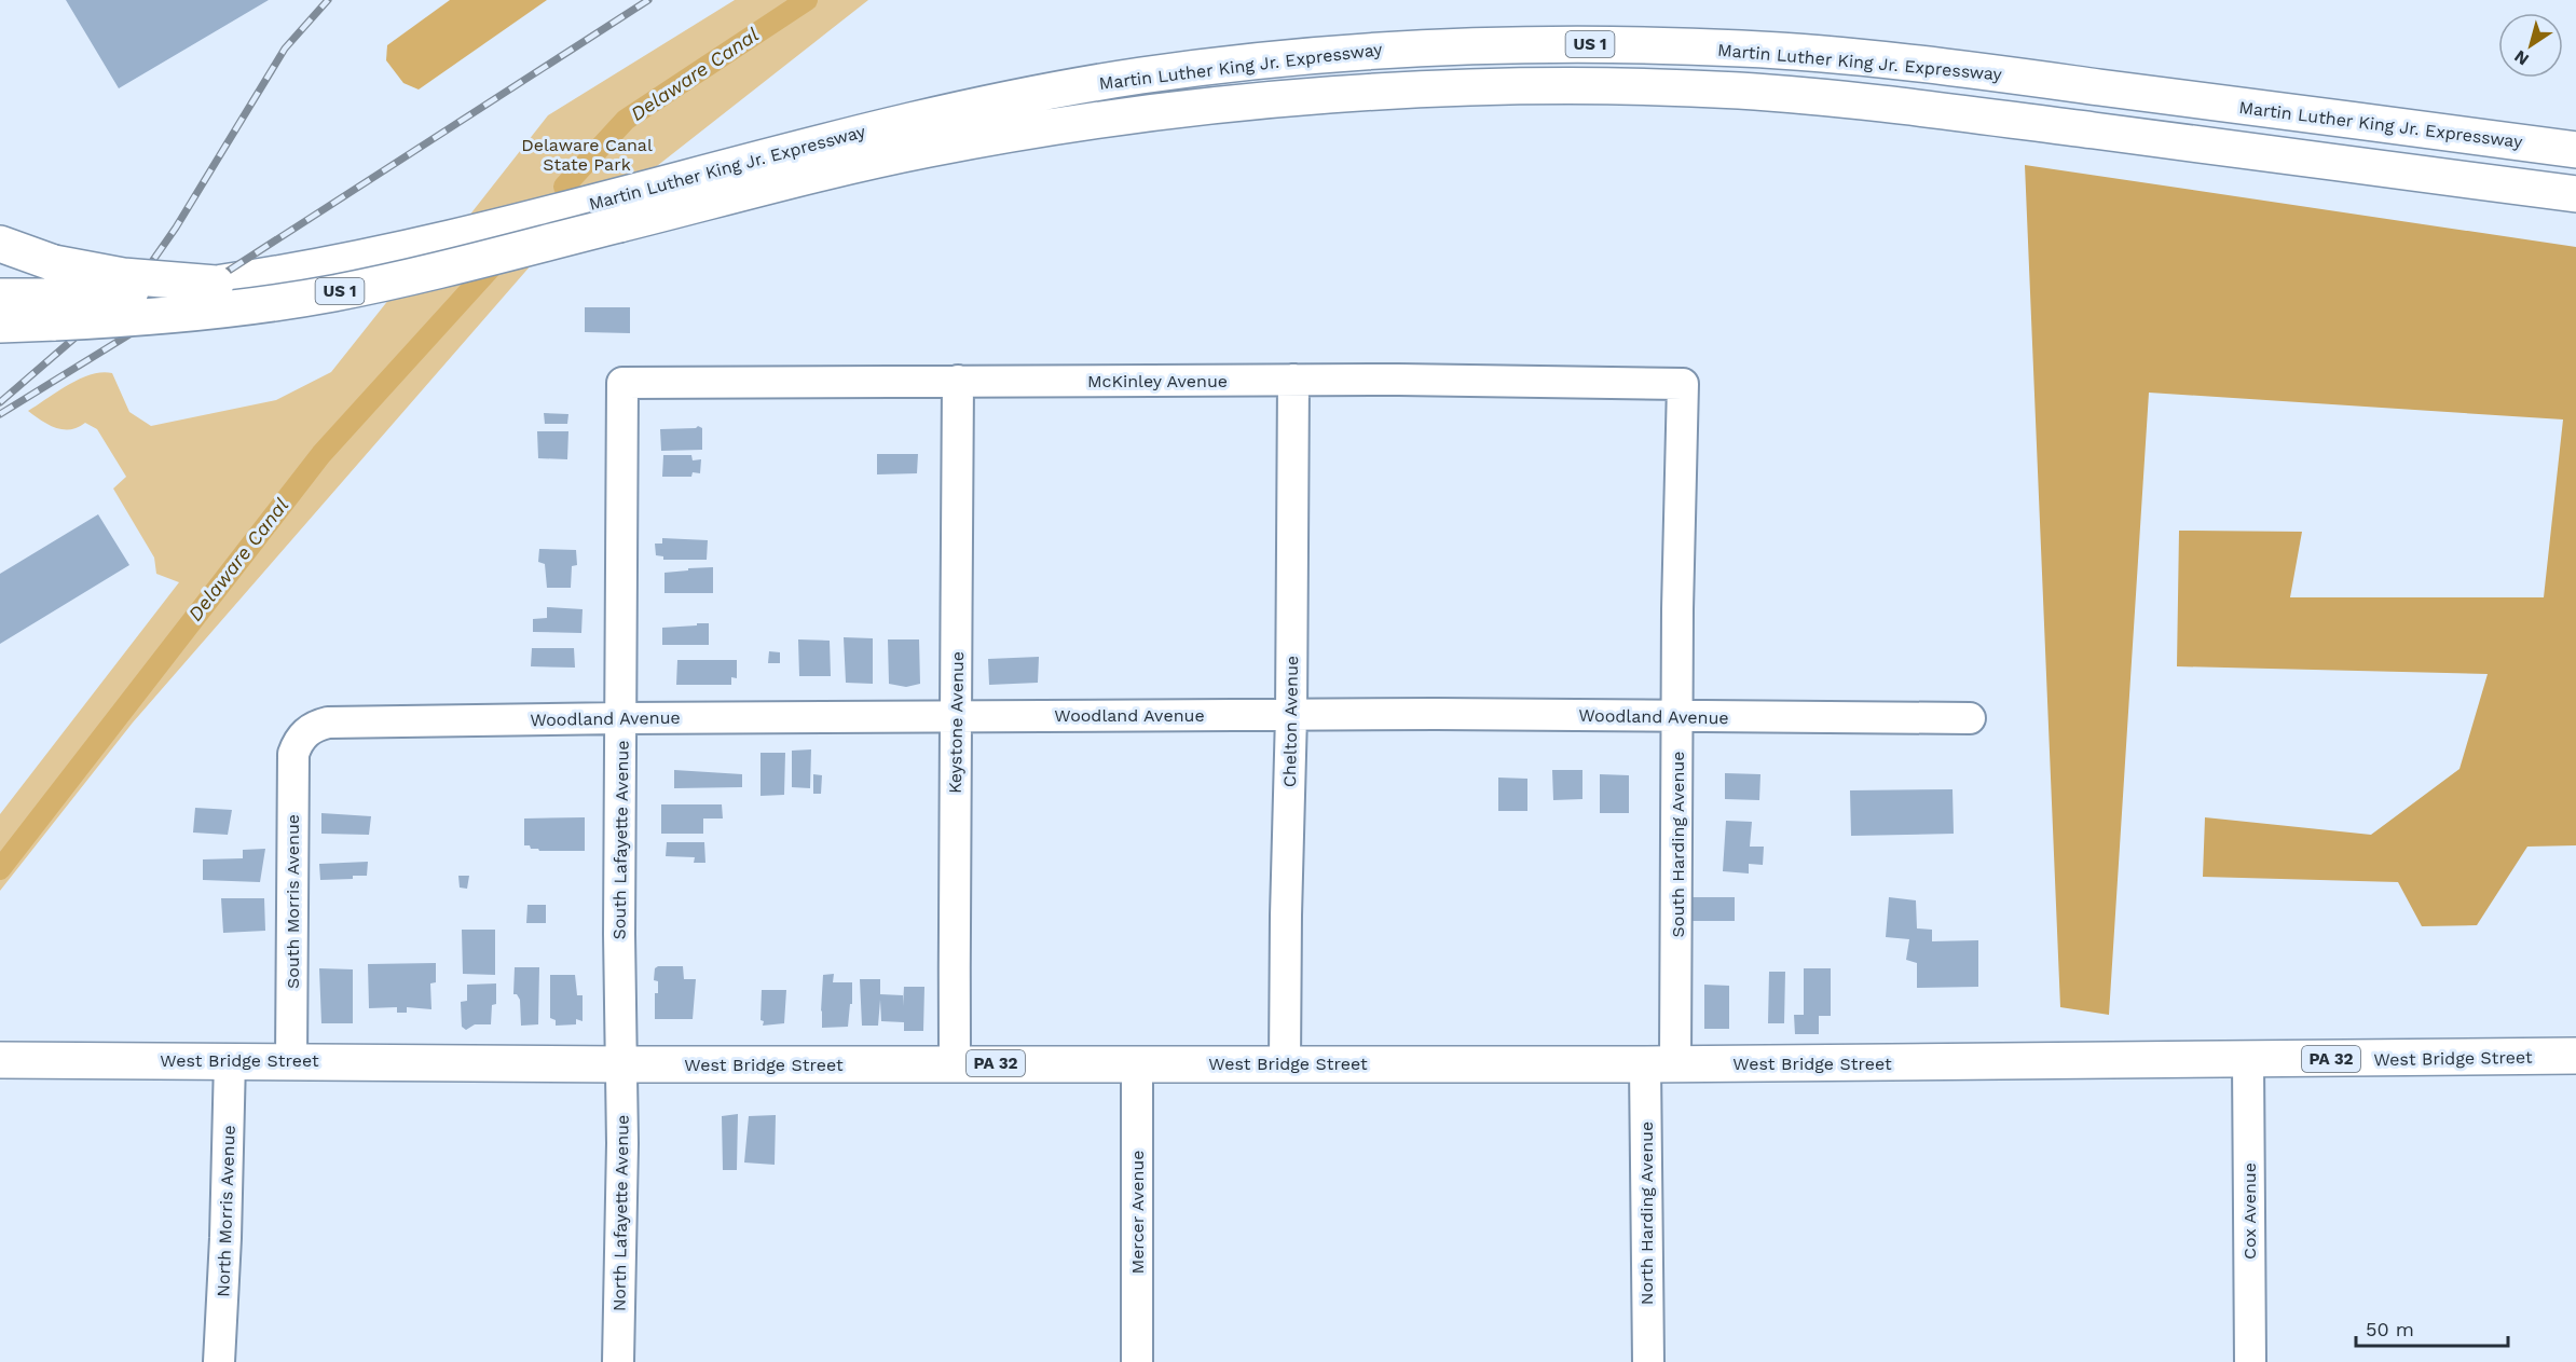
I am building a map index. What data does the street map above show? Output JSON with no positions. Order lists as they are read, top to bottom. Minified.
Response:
{"streets":{"main road":["US 1","Martin Luther King Jr. Expressway","West Bridge Street","PA 32"],"street":["McKinley Avenue","Woodland Avenue","Chelton Avenue","Keystone Avenue","South Lafayette Avenue","South Harding Avenue","South Morris Avenue","North Morris Avenue","Cox Avenue","Mercer Avenue","North Lafayette Avenue","North Harding Avenue"]},"crossings":[["McKinley Avenue","Chelton Avenue"],["McKinley Avenue","Keystone Avenue"],["McKinley Avenue","South Lafayette Avenue"],["McKinley Avenue","South Harding Avenue"],["Woodland Avenue","Chelton Avenue"],["Woodland Avenue","Keystone Avenue"],["Woodland Avenue","South Lafayette Avenue"],["Woodland Avenue","South Harding Avenue"],["Woodland Avenue","South Morris Avenue"],["Chelton Avenue","West Bridge Street"],["Keystone Avenue","West Bridge Street"],["South Lafayette Avenue","West Bridge Street"],["South Lafayette Avenue","North Lafayette Avenue"],["South Harding Avenue","West Bridge Street"],["South Harding Avenue","North Harding Avenue"],["South Morris Avenue","West Bridge Street"],["West Bridge Street","North Morris Avenue"],["West Bridge Street","Cox Avenue"],["West Bridge Street","Mercer Avenue"],["West Bridge Street","North Lafayette Avenue"],["West Bridge Street","North Harding Avenue"]],"water":["Delaware Canal"],"parks":["Delaware Canal State Park"],"scale_bar":"50 m","north":"bottom left"}
